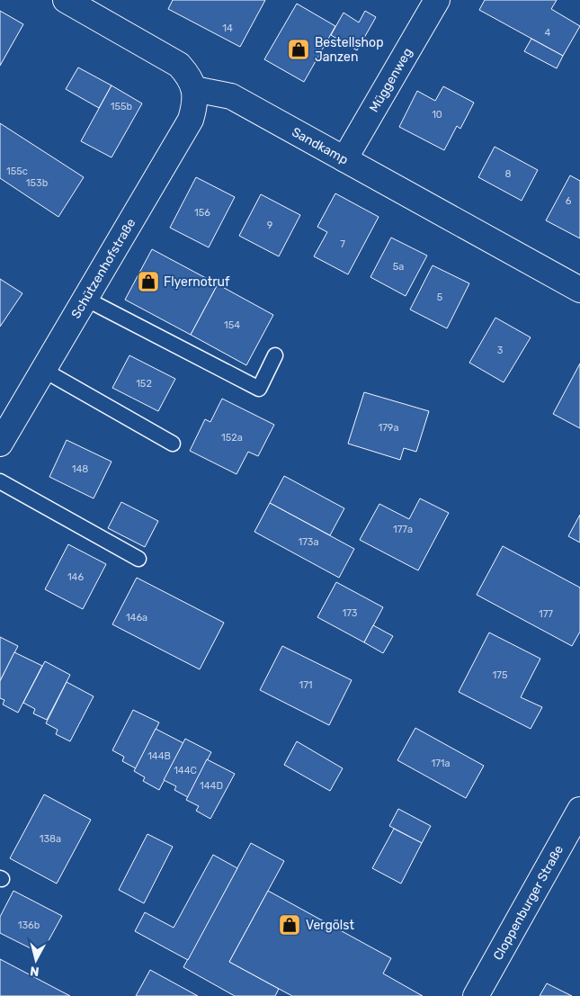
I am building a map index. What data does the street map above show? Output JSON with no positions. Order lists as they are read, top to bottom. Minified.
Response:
{"streets":{"street":["Müggenweg","Sandkamp","Schützenhofstraße","Cloppenburger Straße"]},"crossings":[["Müggenweg","Sandkamp"],["Sandkamp","Schützenhofstraße"]],"places":{"shop":["Bestellshop Janzen","Flyernotruf","Vergölst"]},"house_numbers":["14","4","155b","10","155c","8","153b","6","156","9","7","5a","5","154","3","152","179a","152a","148","177a","173a","146","173","177","146a","175","171","144B","171a","144C","144D","138a","136b"],"north":"bottom"}
